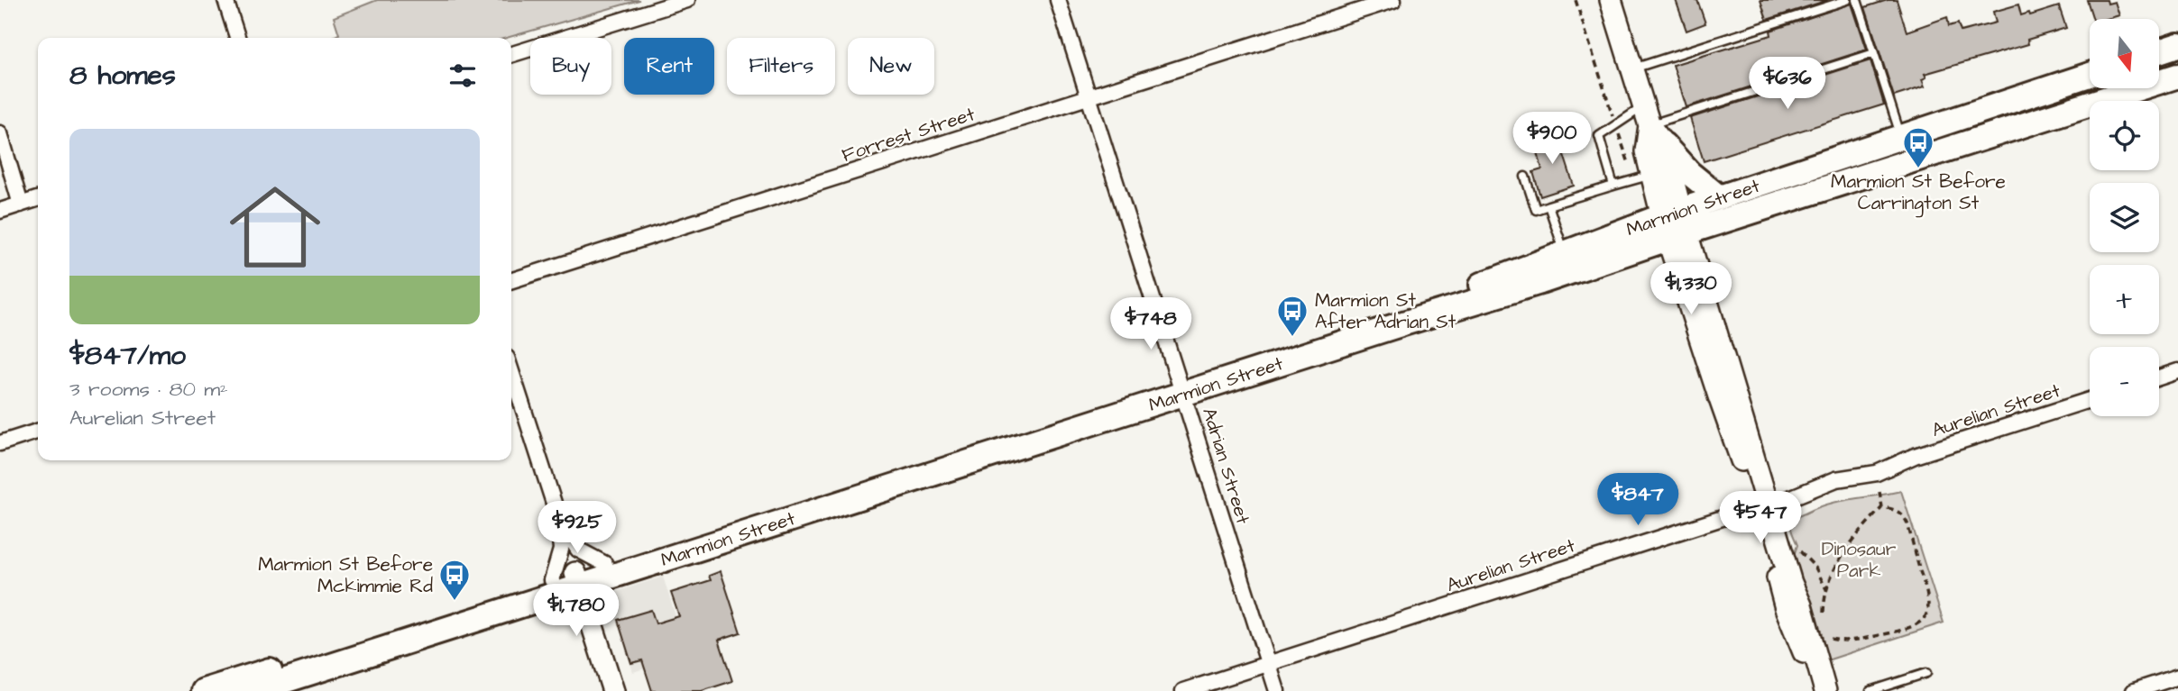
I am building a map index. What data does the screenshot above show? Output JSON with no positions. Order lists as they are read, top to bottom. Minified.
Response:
{"streets":{"main road":["Marmion Street"],"street":["Forrest Street","Aurelian Street","Adrian Street"]},"crossings":[["Forrest Street","Adrian Street"],["Marmion Street","Adrian Street"],["Aurelian Street","Adrian Street"]],"parks":["Dinosaur Park"],"places":{"bus stop":["Marmion St Before Carrington St","Marmion St After Adrian St","Marmion St Before Mckimmie Rd"]},"north":"bottom","page":{"map_buttons":["+","−"],"chip":["Buy","Rent","Filters","New"],"heading":"8 homes","price":["$636","$900","$1,330","$748","$847","$547","$925","$1,780"],"list":[{"name":"$847/mo","note":"3 rooms · 80 m² · Aurelian Street"}]}}
